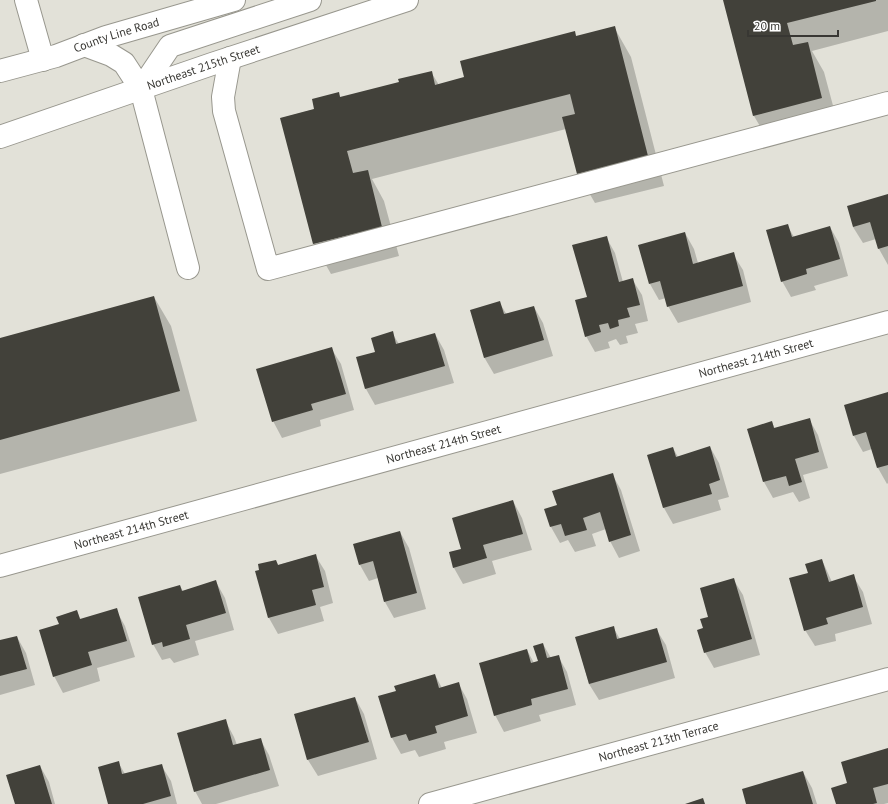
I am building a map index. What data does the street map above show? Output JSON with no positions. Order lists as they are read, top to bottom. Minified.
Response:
{"streets":{"street":["County Line Road","Northeast 215th Street","Northeast 214th Street","Northeast 213th Terrace"]},"scale_bar":"20 m"}
